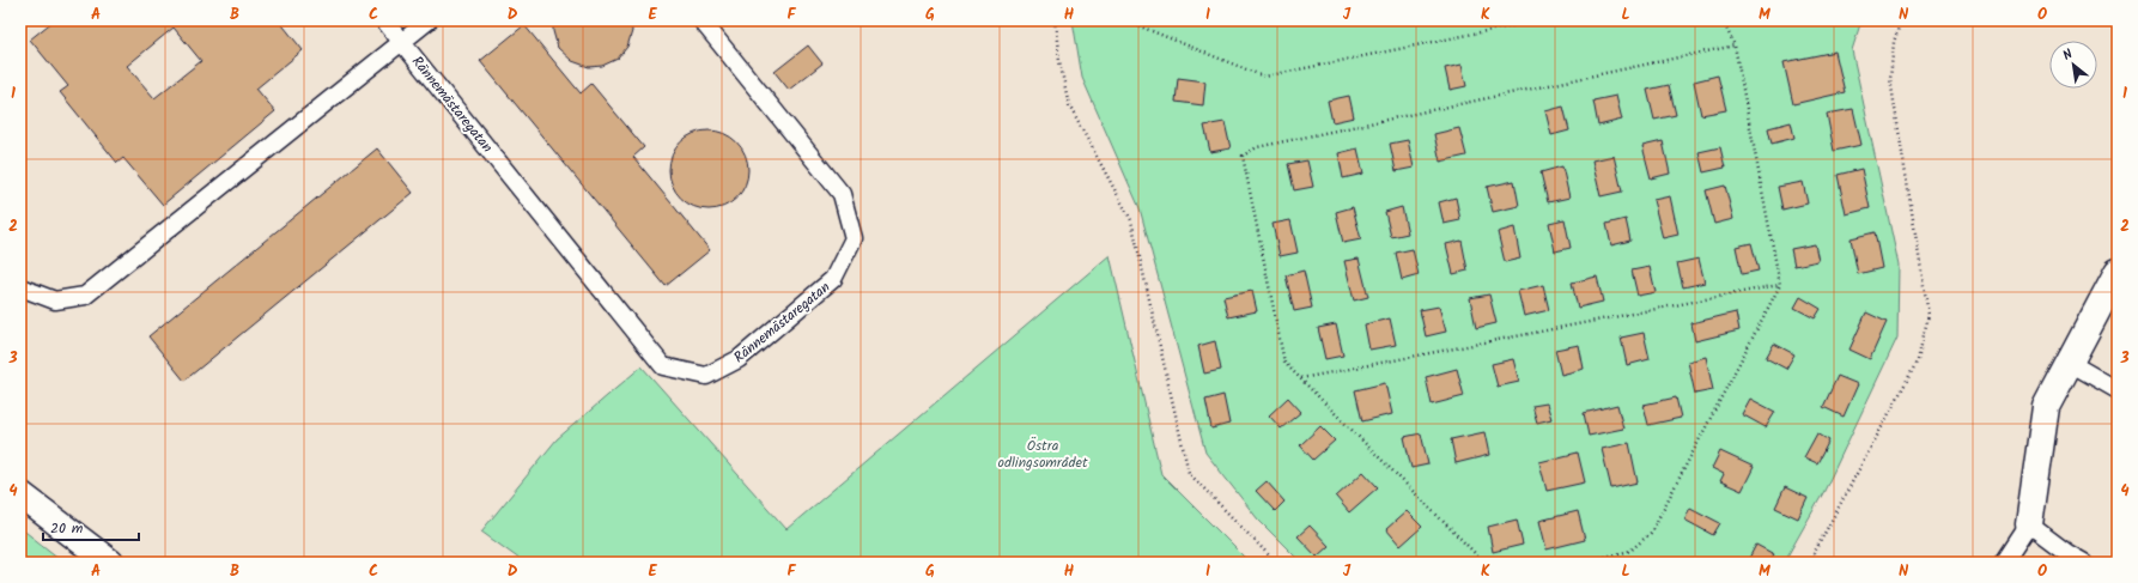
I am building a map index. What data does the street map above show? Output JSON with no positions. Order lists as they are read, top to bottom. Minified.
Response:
{"streets":{"lane":["Rännemästaregatan"]},"parks":["Östra odlingsområdet"],"scale_bar":"20 m","north":"top left","grid":{"columns":["A","B","C","D","E","F","G","H","I","J","K","L","M","N","O"],"rows":["1","2","3","4"]}}
